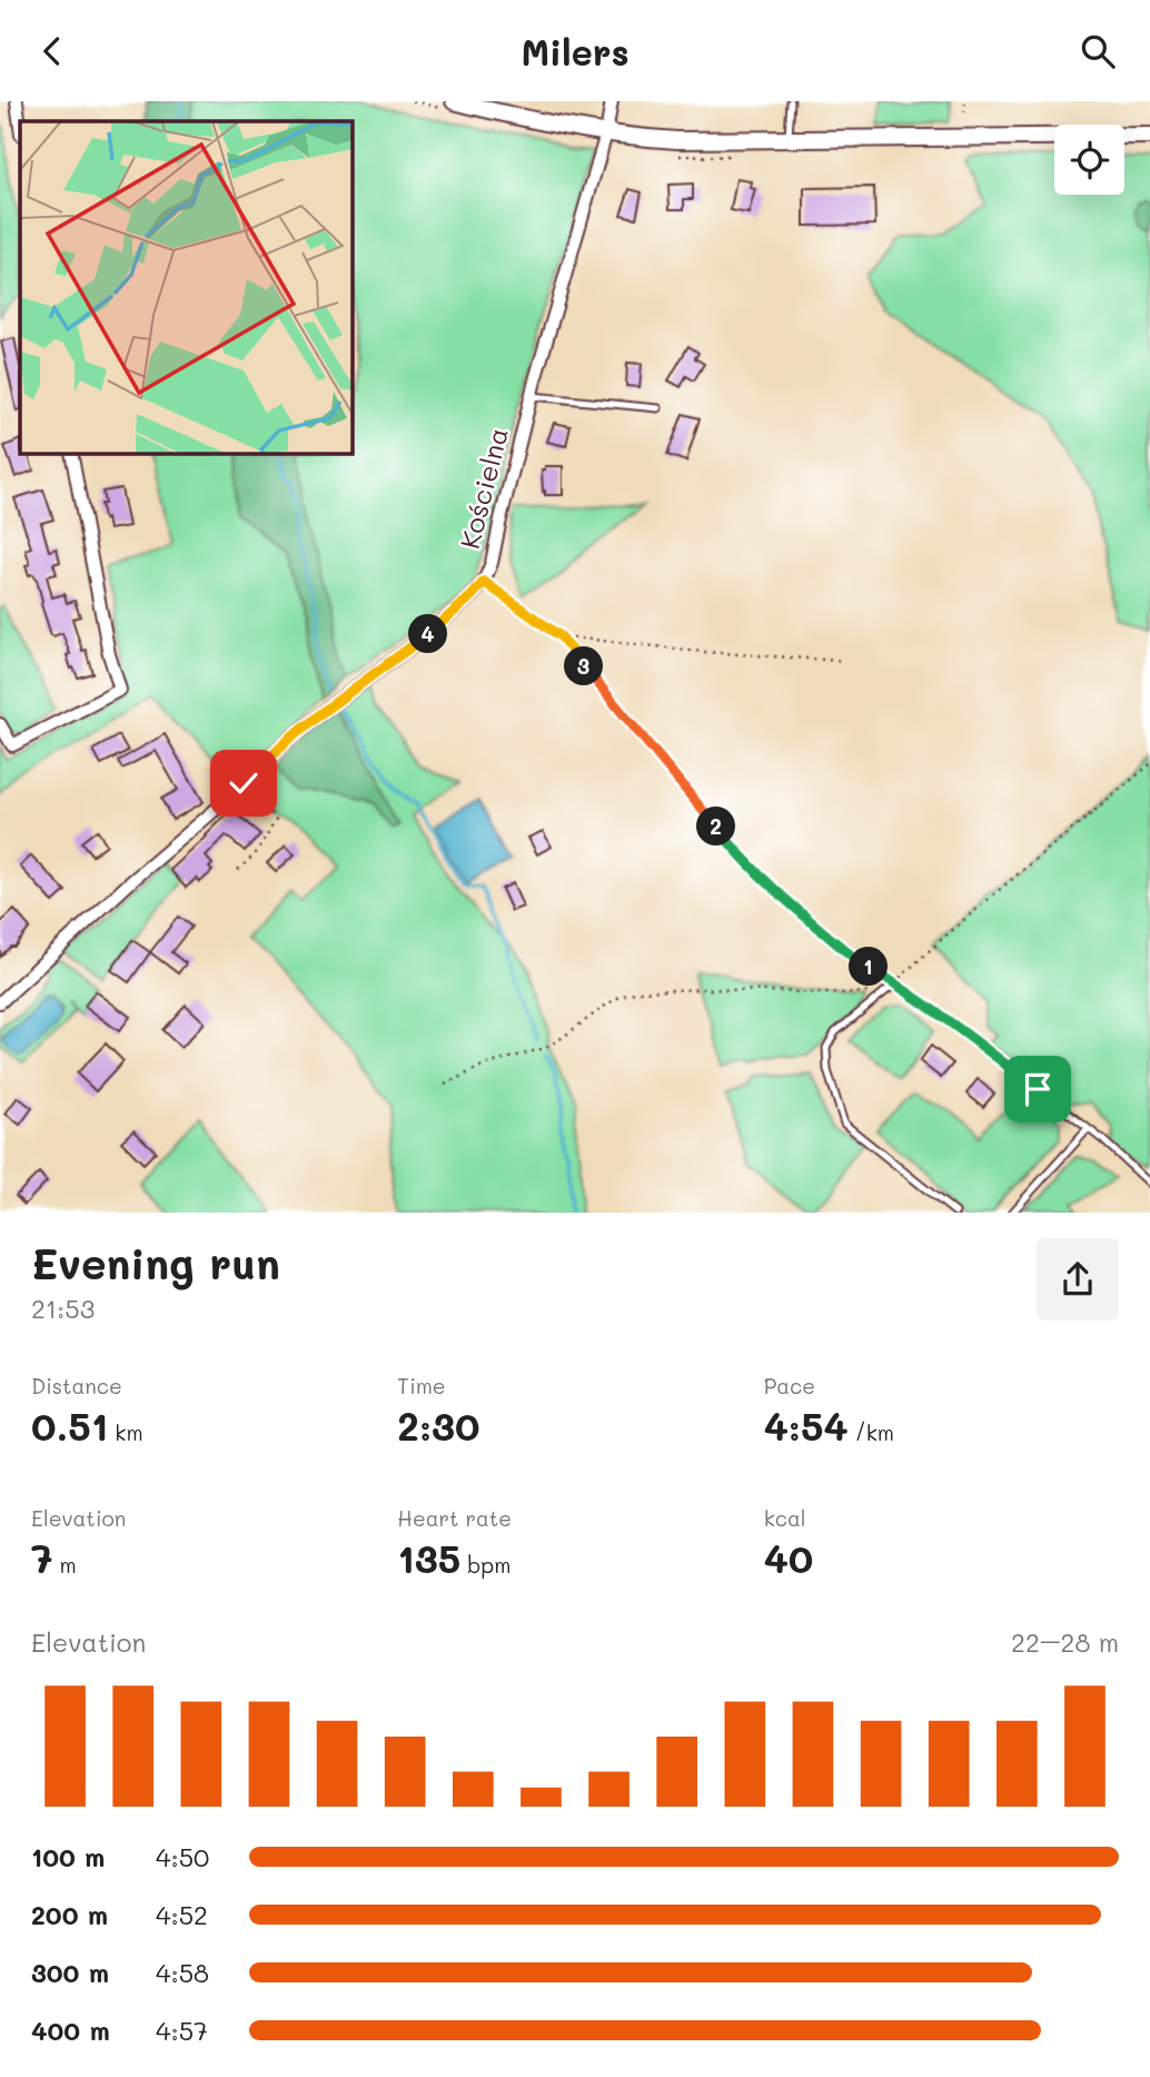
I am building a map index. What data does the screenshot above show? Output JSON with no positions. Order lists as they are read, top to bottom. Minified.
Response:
{"streets":{"street":["Kościelna"]},"page":{"header":"Milers","pins":["4","3","2","1"],"heading":["Evening run","21:53"],"stats":[["Distance","0.51 km"],["Time","2:30"],["Pace","4:54 /km"],["Elevation","7 m"],["Heart rate","135 bpm"],["kcal","40"]],"chart":["Elevation","22–28 m"],"list":[{"name":"100 m","note":"4:50"},{"name":"200 m","note":"4:52"},{"name":"300 m","note":"4:58"},{"name":"400 m","note":"4:57"}]}}
